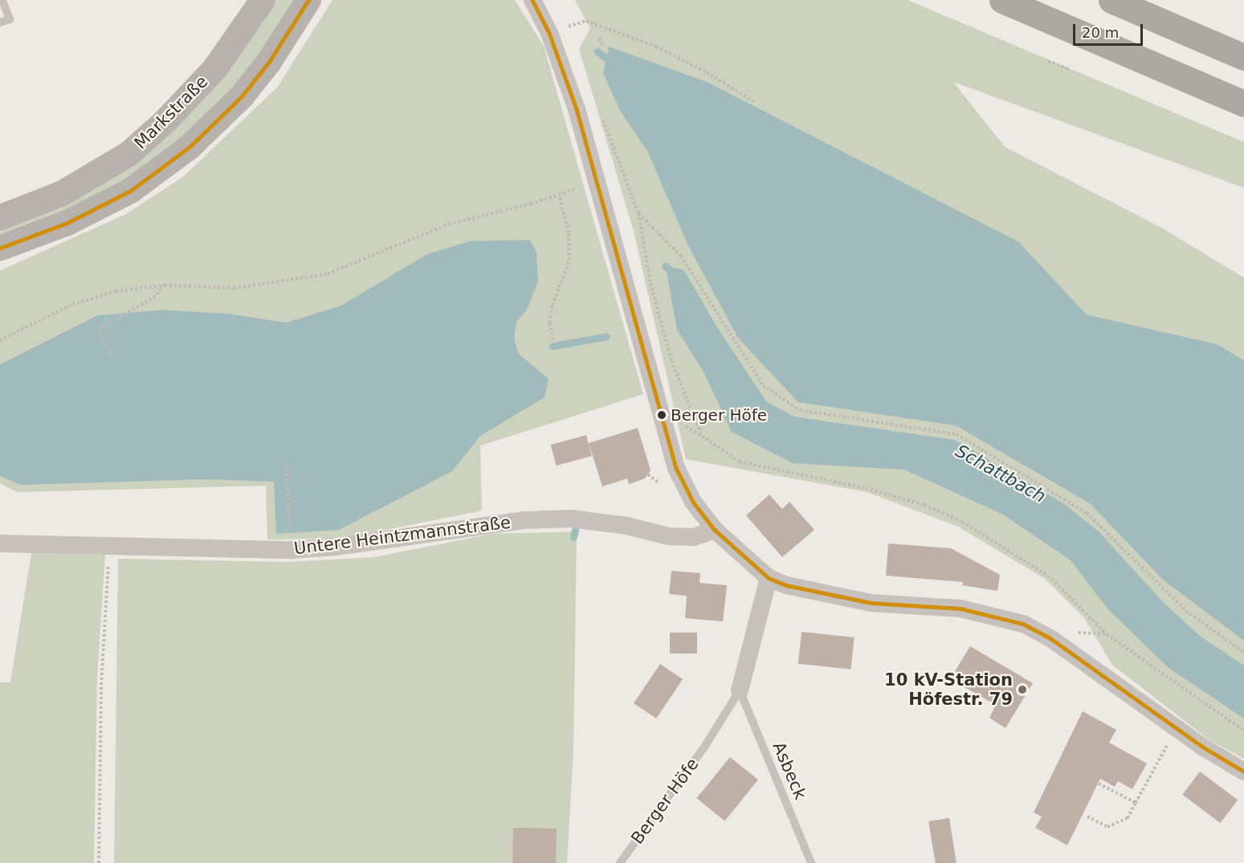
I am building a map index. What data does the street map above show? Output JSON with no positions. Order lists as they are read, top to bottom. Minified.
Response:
{"streets":{"main road":["Markstraße"],"street":["Untere Heintzmannstraße","Berger Höfe"],"lane":["Asbeck"]},"crossings":[["Asbeck","Berger Höfe"]],"water":["Schattbach"],"places":["Berger Höfe","10 kV-Station Höfestr. 79"],"scale_bar":"20 m"}
